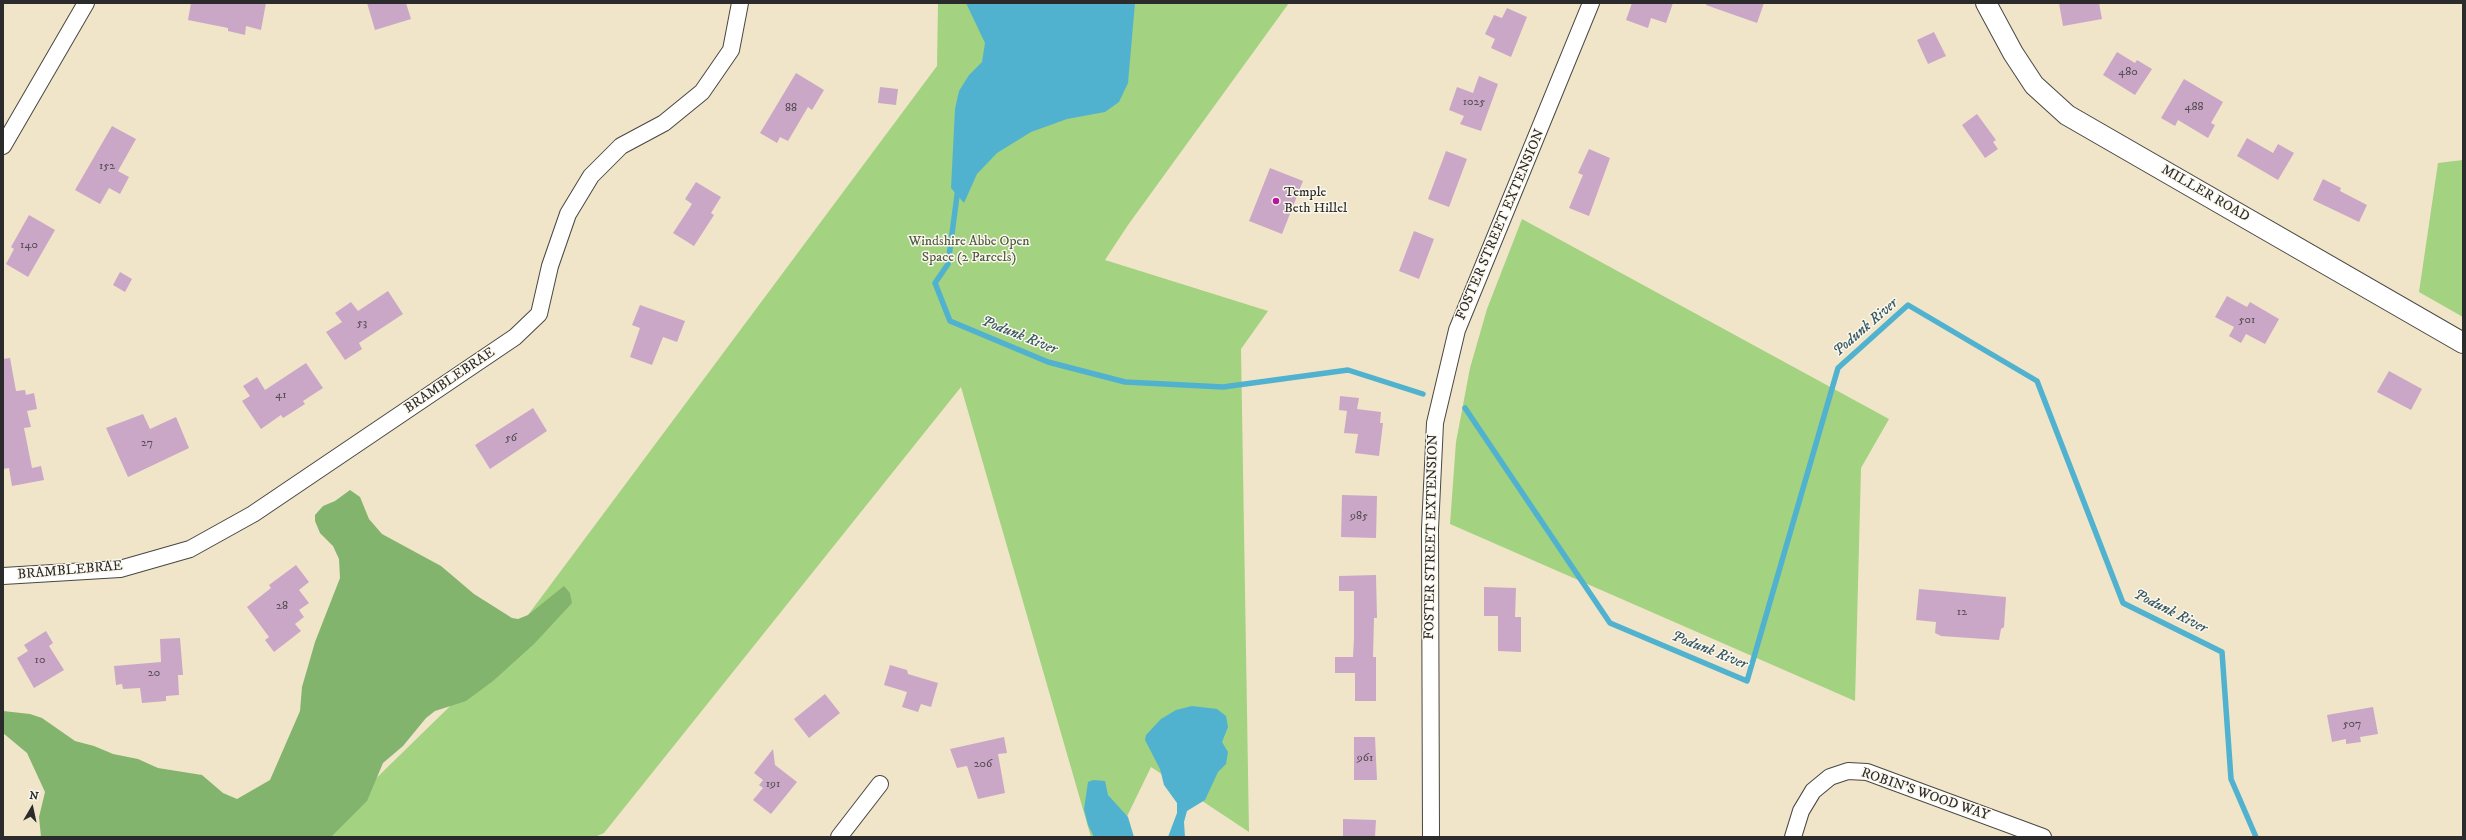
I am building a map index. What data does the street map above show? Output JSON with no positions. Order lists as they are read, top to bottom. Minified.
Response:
{"streets":{"street":["MILLER ROAD","FOSTER STREET EXTENSION","BRAMBLEBRAE","ROBIN'S WOOD WAY"]},"water":["Podunk River"],"parks":["Windshire Abbe Open Space (2 Parcels)"],"places":["Temple Beth Hillel"],"house_numbers":["480","1025","488","88","152","140","501","53","41","56","27","985","28","12","10","20","507","961","206","191"],"north":"top"}
